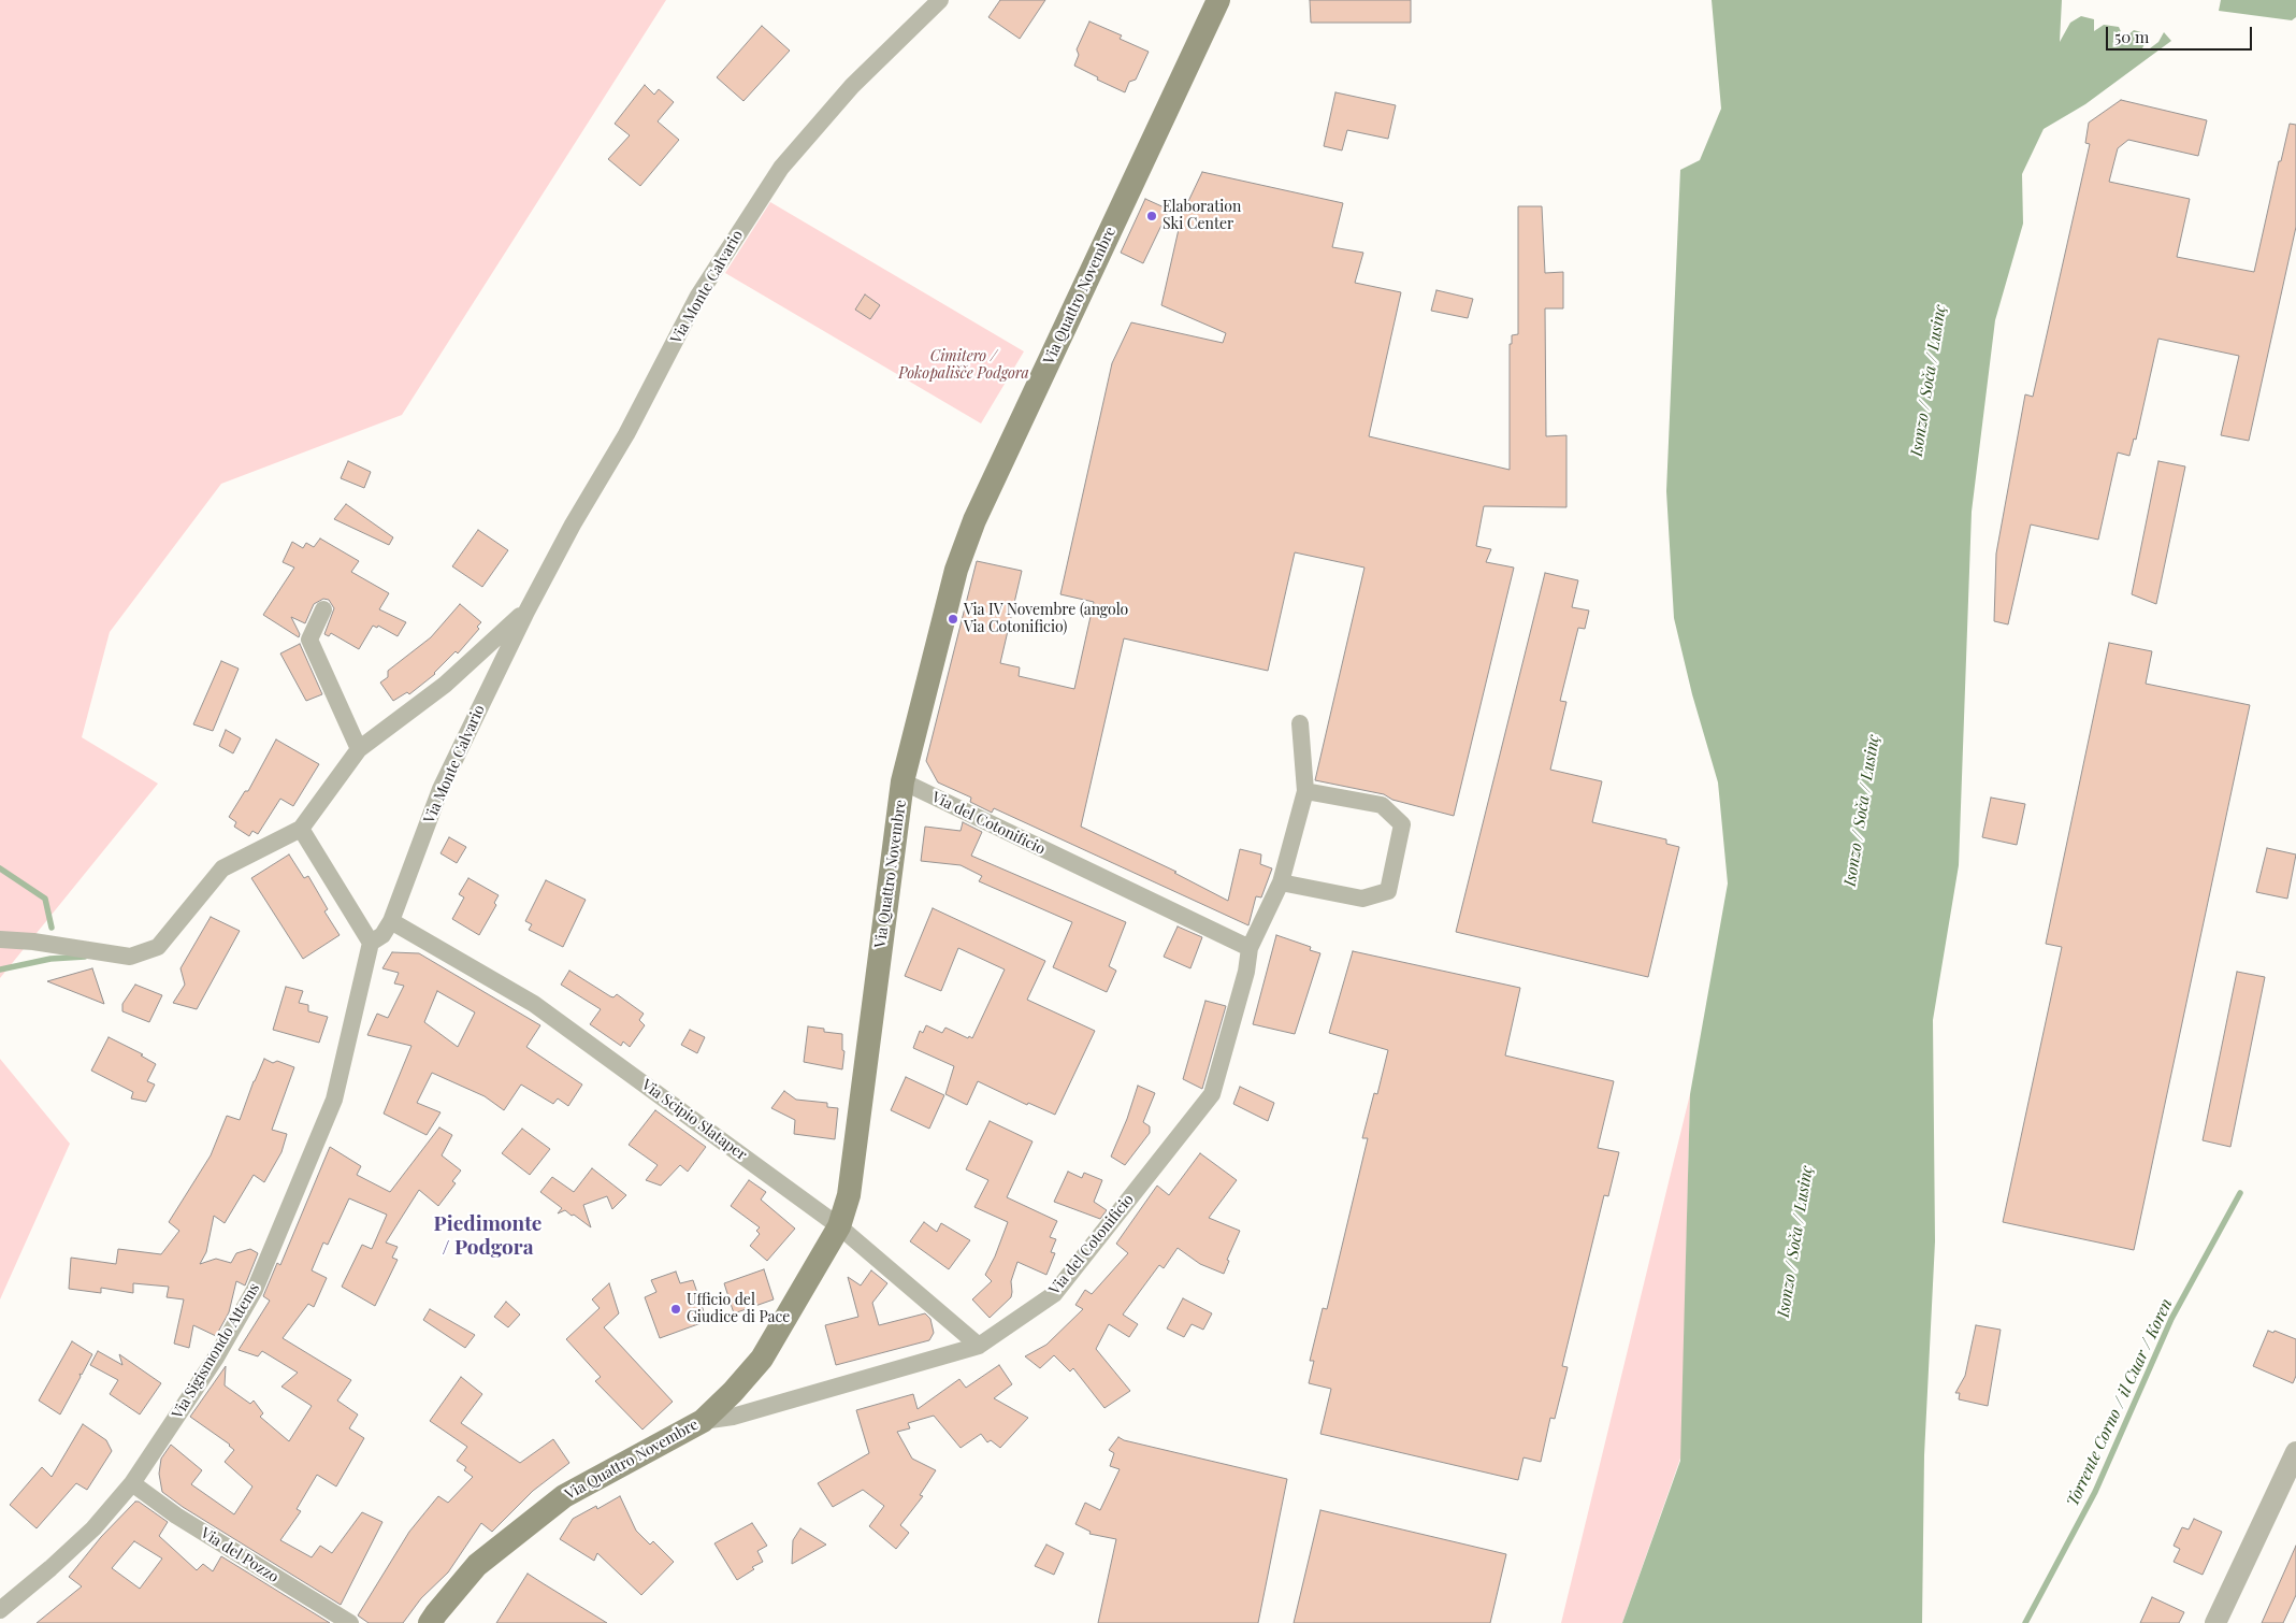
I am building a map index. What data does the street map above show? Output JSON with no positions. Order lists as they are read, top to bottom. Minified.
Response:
{"streets":{"main road":["Via Quattro Novembre"],"street":["Via Monte Calvario","Via del Cotonificio","Via Scipio Slataper","Via Sigismondo Attems","Via del Pozzo"]},"crossings":[["Via Monte Calvario","Via Scipio Slataper"],["Via Quattro Novembre","Via del Cotonificio"],["Via Quattro Novembre","Via Scipio Slataper"],["Via del Cotonificio","Via Scipio Slataper"],["Via Sigismondo Attems","Via del Pozzo"]],"districts":["Piedimonte / Podgora"],"water":["Isonzo / Soča / Lusinç","Torrente Corno / il Cuar / Koren"],"parks":["Cimitero / Pokopališče Podgora"],"places":["Elaboration Ski Center","Via IV Novembre (angolo Via Cotonificio)","Ufficio del Giudice di Pace"],"scale_bar":"50 m"}
